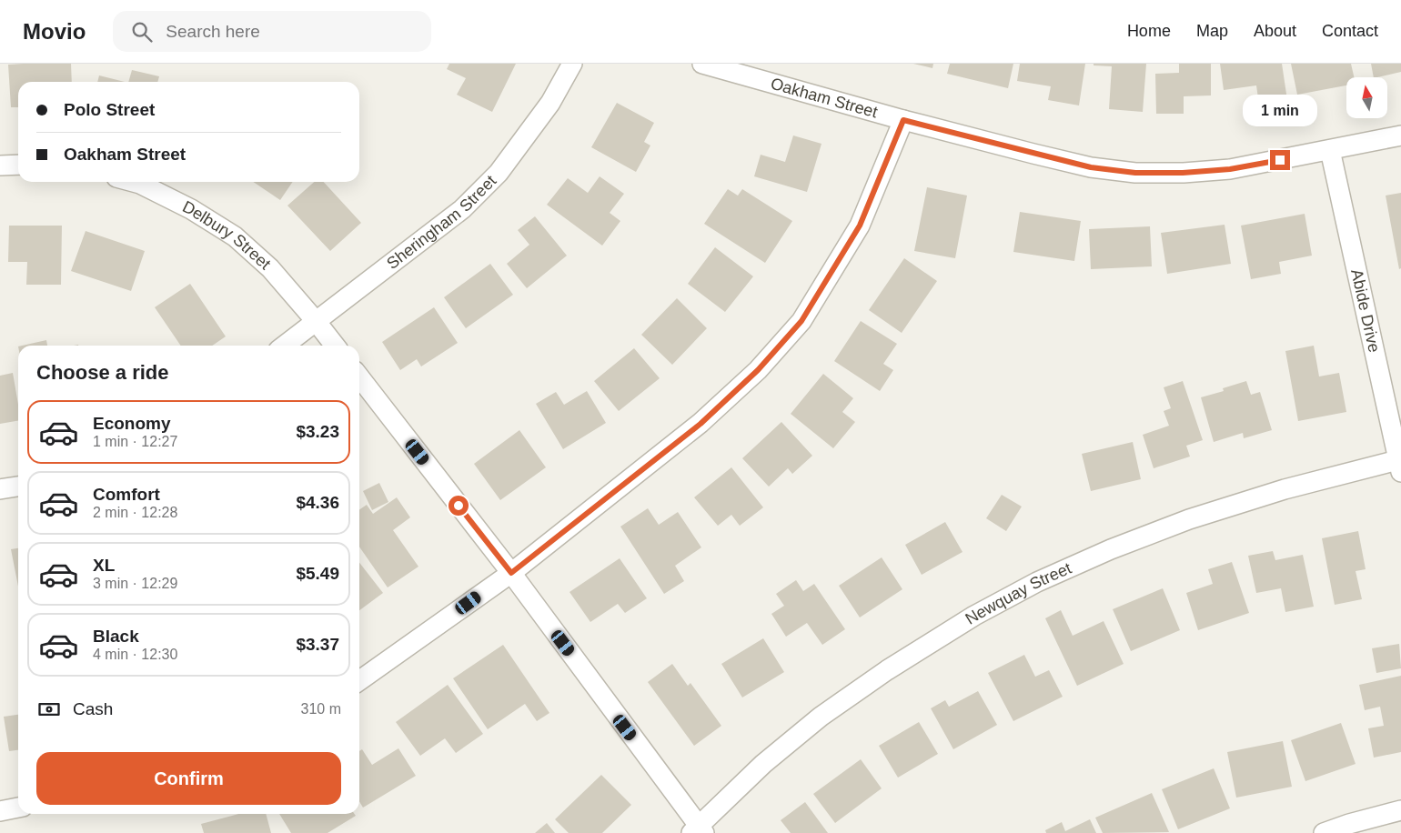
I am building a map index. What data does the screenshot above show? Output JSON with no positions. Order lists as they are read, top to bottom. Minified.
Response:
{"streets":{"street":["Oakham Street","Sheringham Street","Delbury Street","Abide Drive","Newquay Street"]},"crossings":[["Oakham Street","Abide Drive"],["Sheringham Street","Delbury Street"],["Abide Drive","Newquay Street"]],"north":"top","page":{"header":"Movio","search":"Search here","nav":["Home","Map","About","Contact"],"banner":["Polo Street","Oakham Street"],"bubble":"1 min","heading":"Choose a ride","list":[{"name":"Economy","note":"1 min · 12:27","value":"$3.23"},{"name":"Comfort","note":"2 min · 12:28","value":"$4.36"},{"name":"XL","note":"3 min · 12:29","value":"$5.49"},{"name":"Black","note":"4 min · 12:30","value":"$3.37"}],"pay":["Cash","310 m"],"buttons":"Confirm"}}
